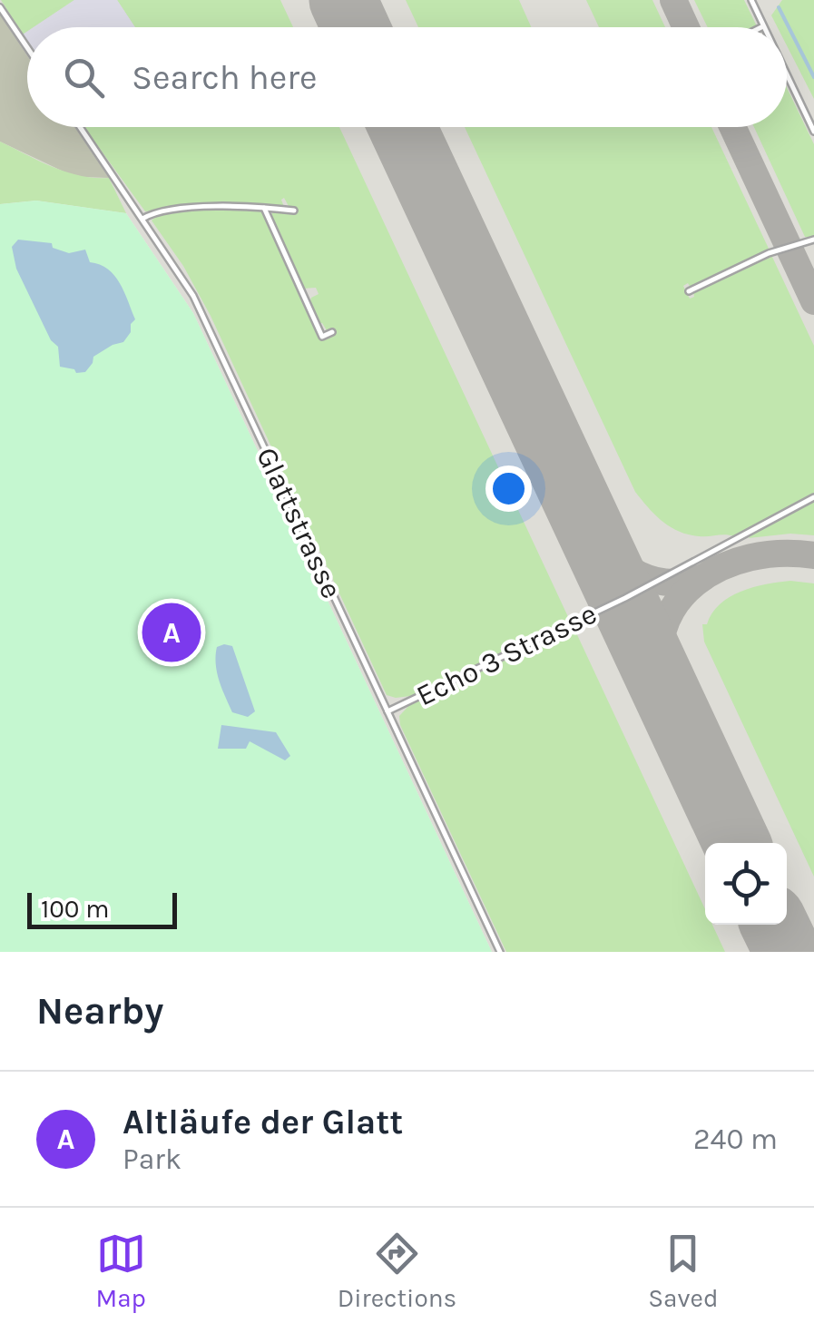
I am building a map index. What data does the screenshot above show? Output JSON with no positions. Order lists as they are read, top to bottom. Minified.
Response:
{"streets":{"lane":["Glattstrasse","Echo 3 Strasse"]},"crossings":[["Glattstrasse","Echo 3 Strasse"]],"scale_bar":"100 m","page":{"search":"Search here","pins":"A","scale":"100 m","heading":"Nearby","list":[{"mark":"A","name":"Altläufe der Glatt","note":"Park","value":"240 m"}],"nav":["Map","Directions","Saved"]}}
